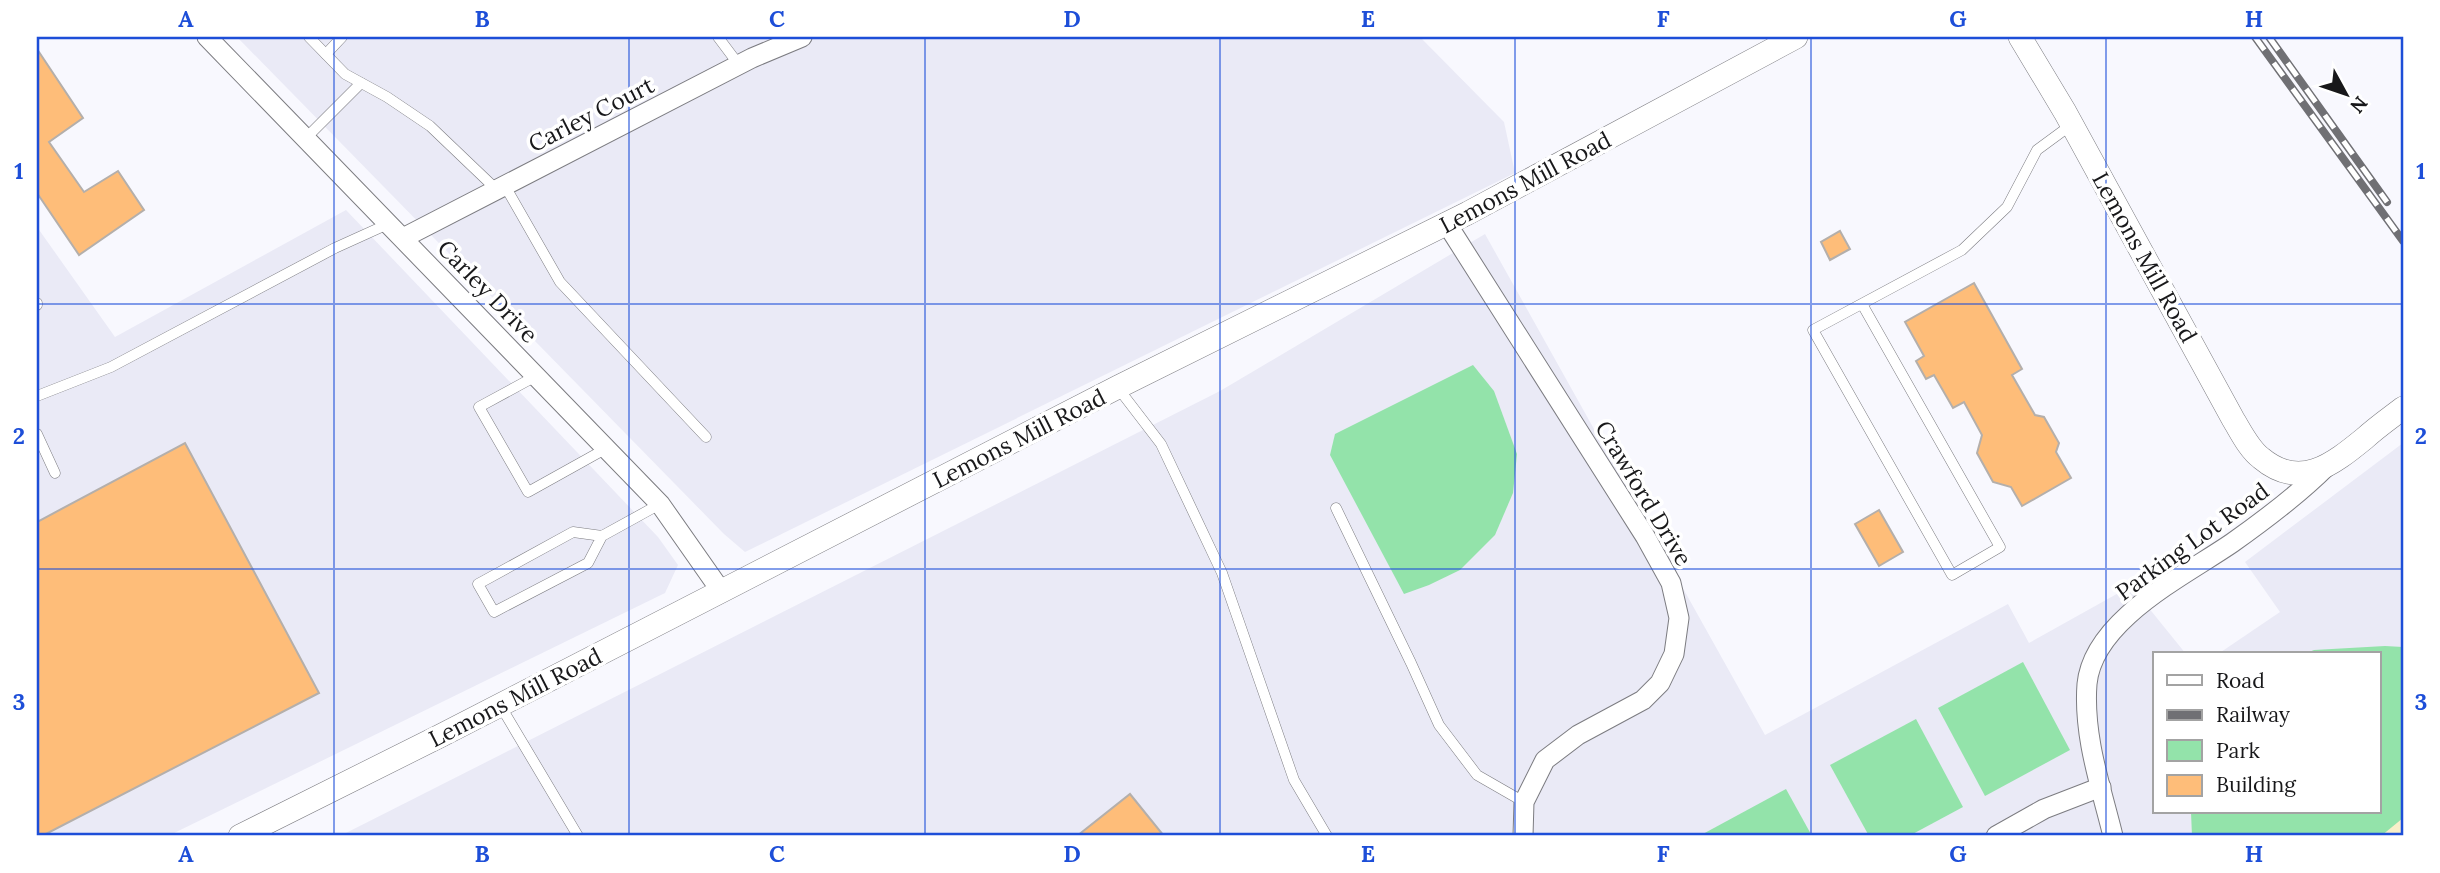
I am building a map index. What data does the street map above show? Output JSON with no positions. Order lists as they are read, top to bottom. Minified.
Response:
{"streets":{"street":["Carley Court","Lemons Mill Road","Carley Drive","Crawford Drive","Parking Lot Road"]},"crossings":[["Carley Court","Carley Drive"],["Lemons Mill Road","Carley Drive"],["Lemons Mill Road","Crawford Drive"],["Lemons Mill Road","Parking Lot Road"]],"legend":["Road","Railway","Park","Building"],"north":"bottom right","grid":{"columns":["A","B","C","D","E","F","G","H"],"rows":["1","2","3"]}}
